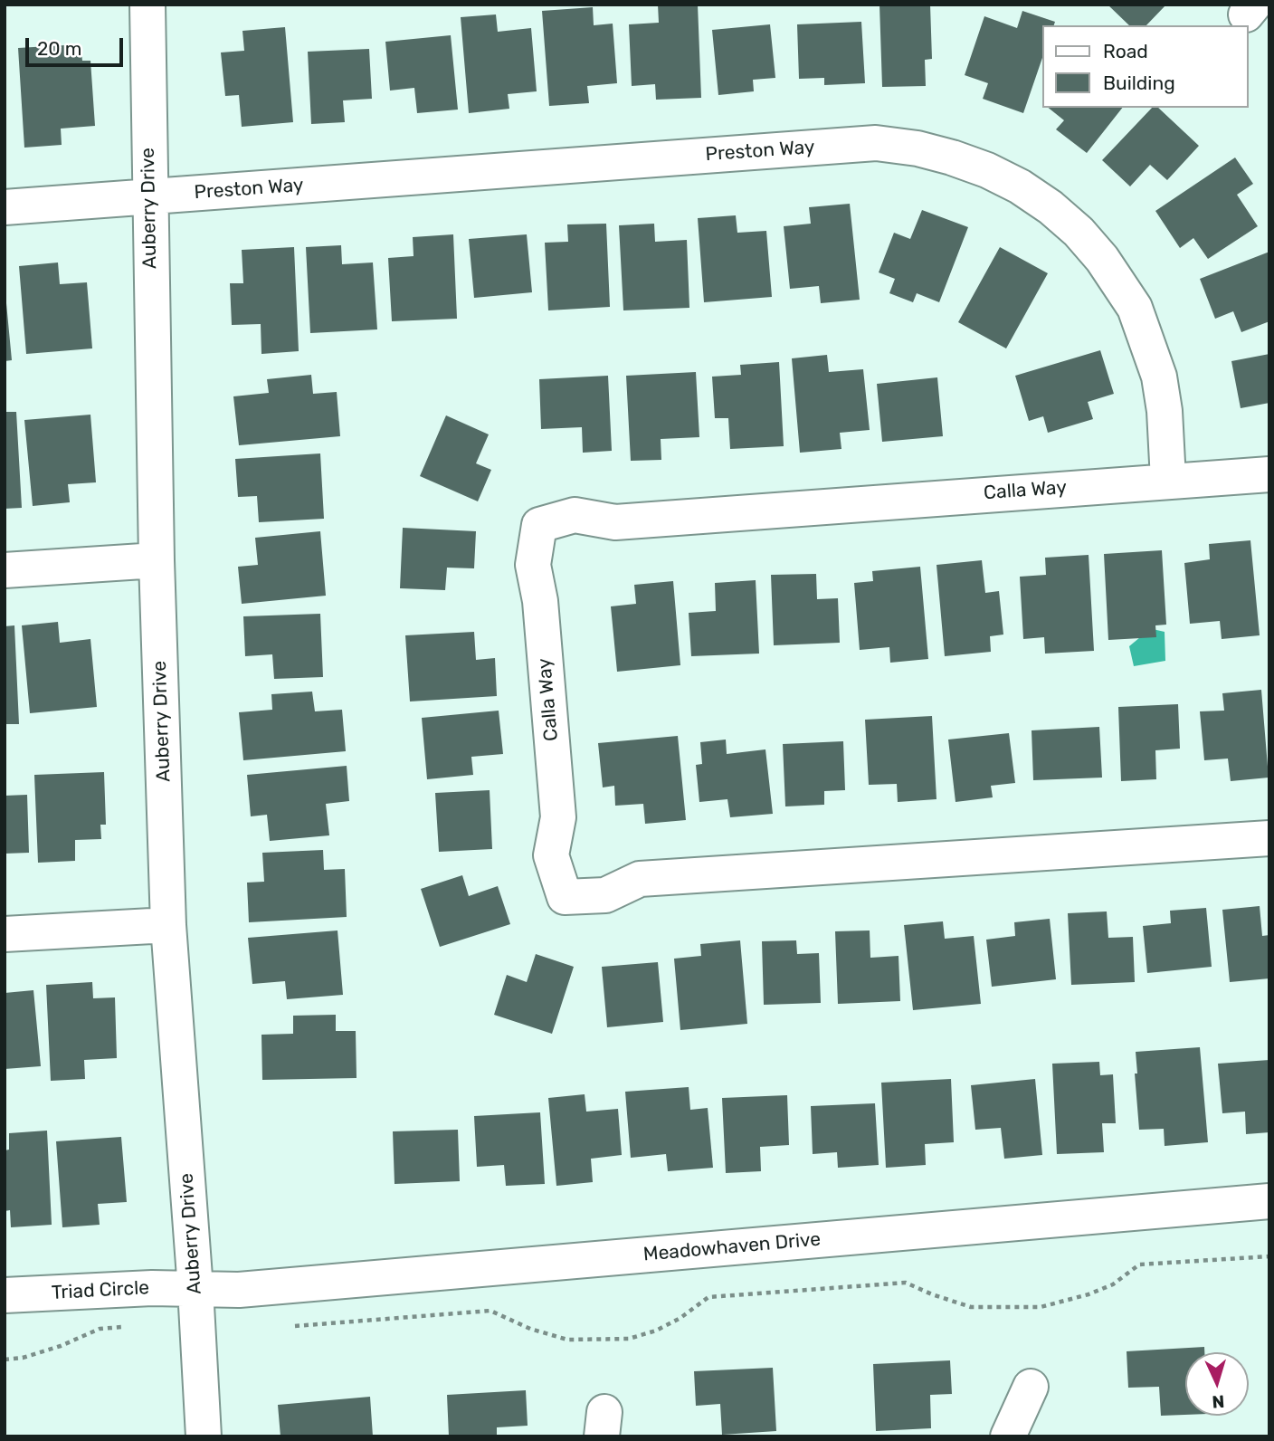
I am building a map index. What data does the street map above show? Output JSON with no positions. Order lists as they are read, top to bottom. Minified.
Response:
{"streets":{"street":["Preston Way","Auberry Drive","Calla Way","Meadowhaven Drive","Triad Circle"]},"crossings":[["Preston Way","Auberry Drive"],["Preston Way","Calla Way"],["Auberry Drive","Meadowhaven Drive"],["Auberry Drive","Triad Circle"],["Meadowhaven Drive","Triad Circle"]],"legend":["Road","Building"],"scale_bar":"20 m","north":"bottom"}
